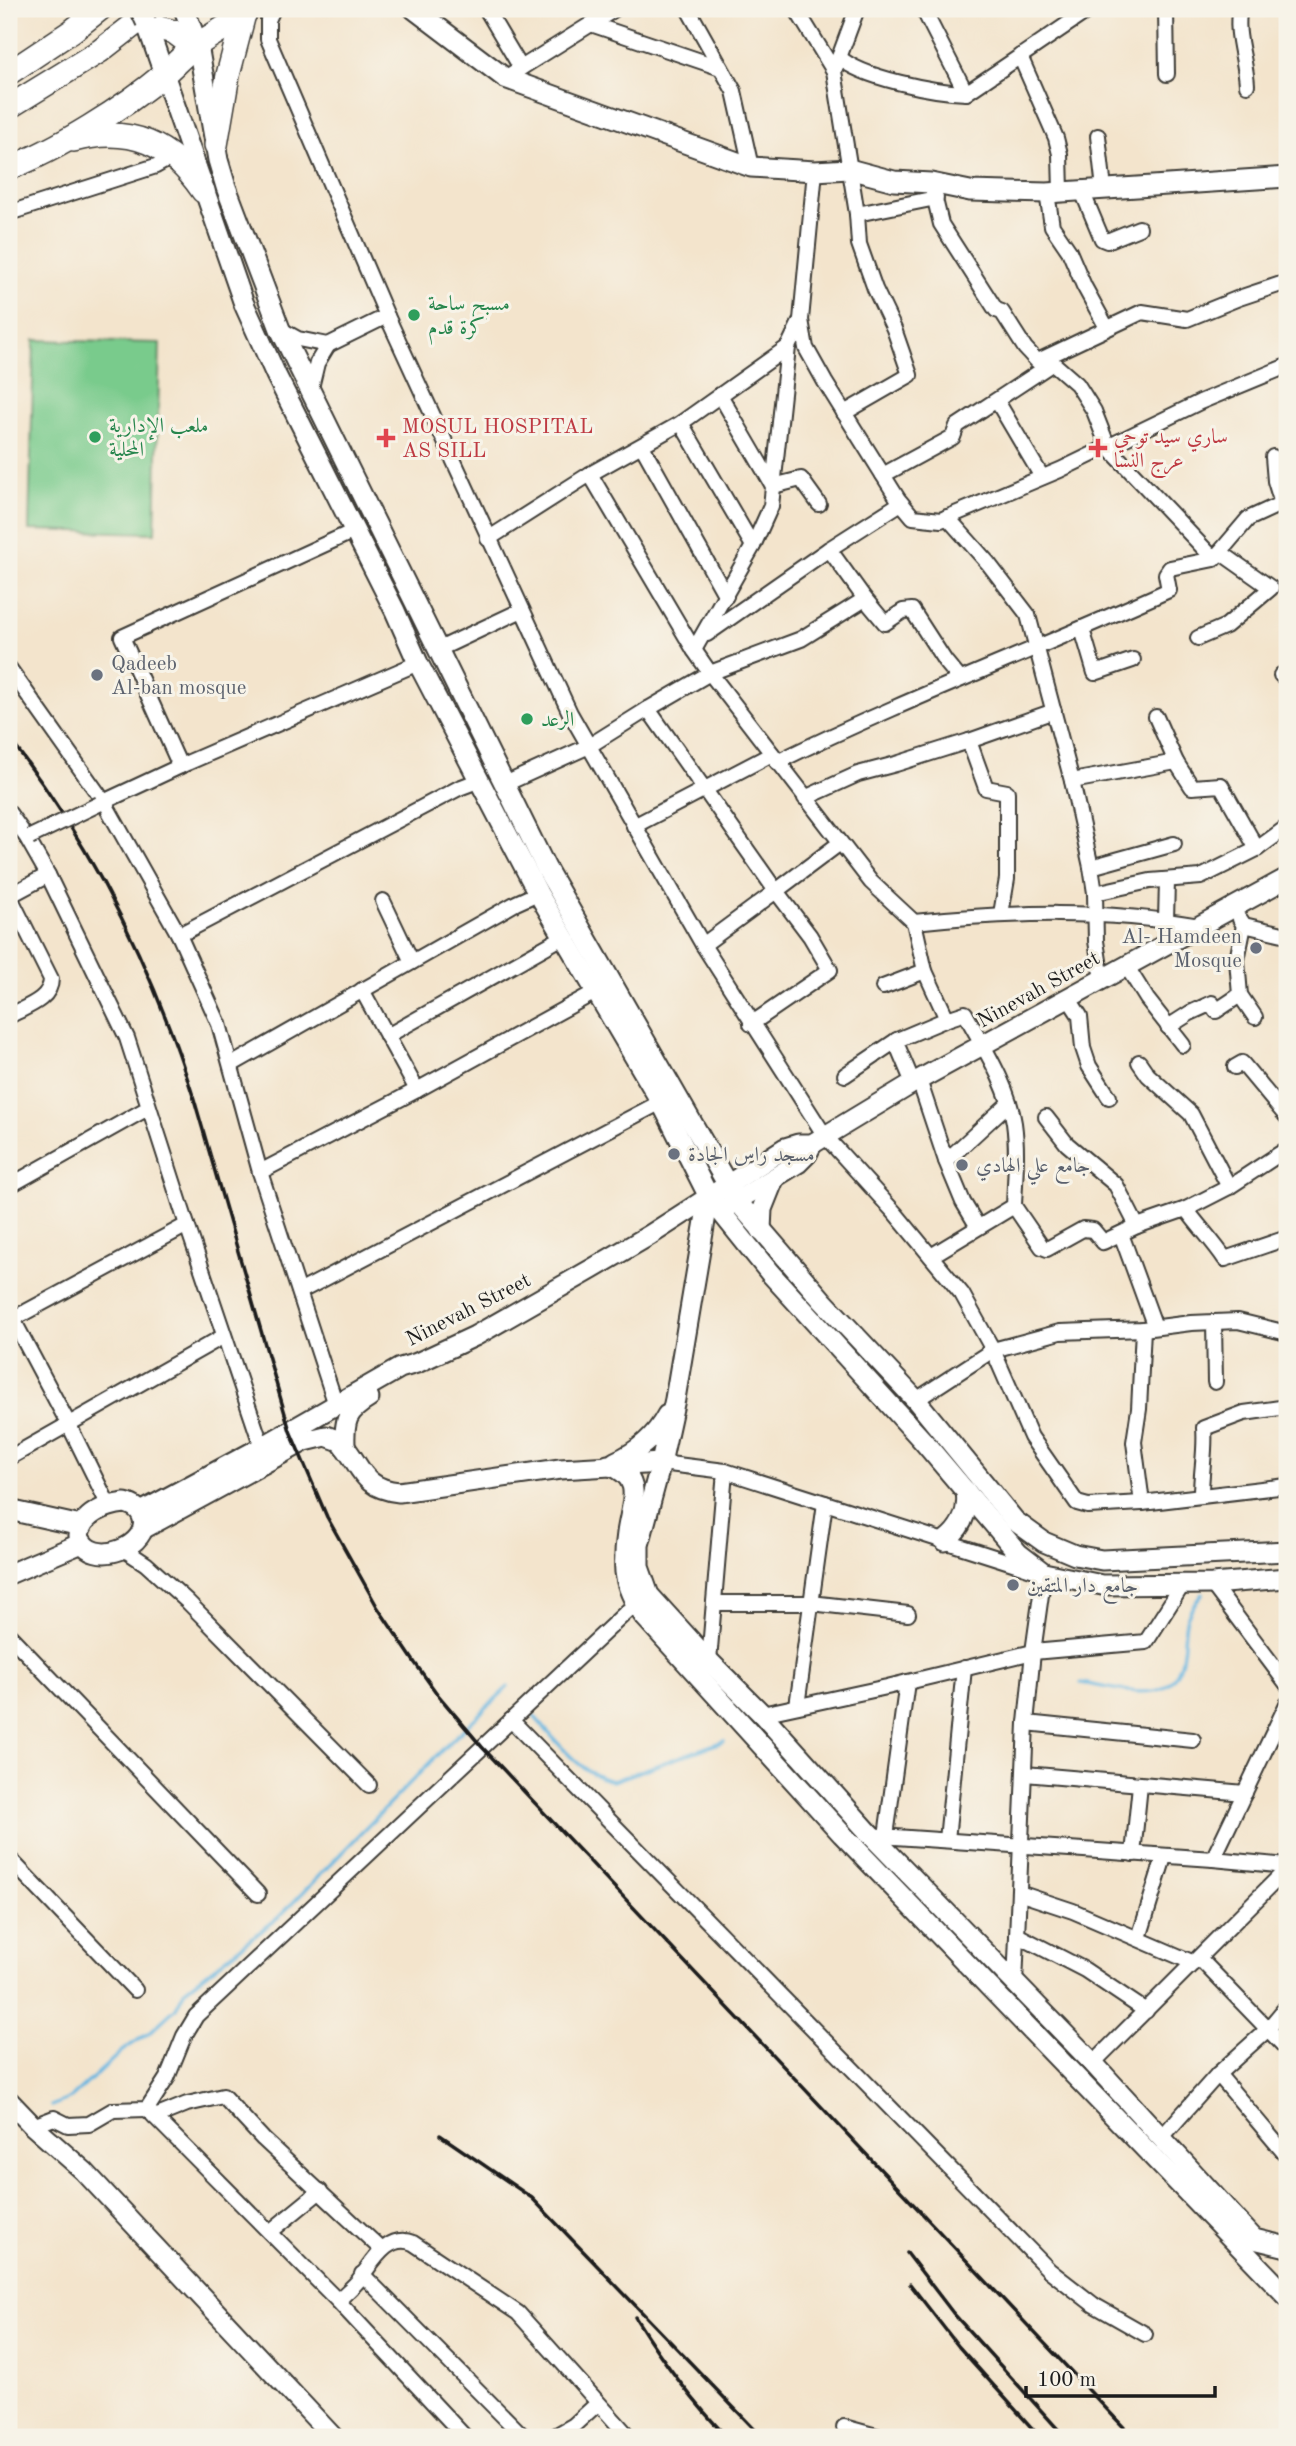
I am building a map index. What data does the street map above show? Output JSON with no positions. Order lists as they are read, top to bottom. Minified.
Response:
{"streets":{"main road":["Ninevah Street"]},"places":{"other":["مسبح ساحة كرة قدم","ملعب الإدارية المحلية","Qadeeb Al-ban mosque","الرعد","Al- Hamdeen Mosque","مسجد راس الجادة","جامع علي الهادي","جامع دار المتقين"],"health":["MOSUL HOSPITAL AS SILL","ساري سيد توحي عرج النسا"]},"scale_bar":"100 m"}
